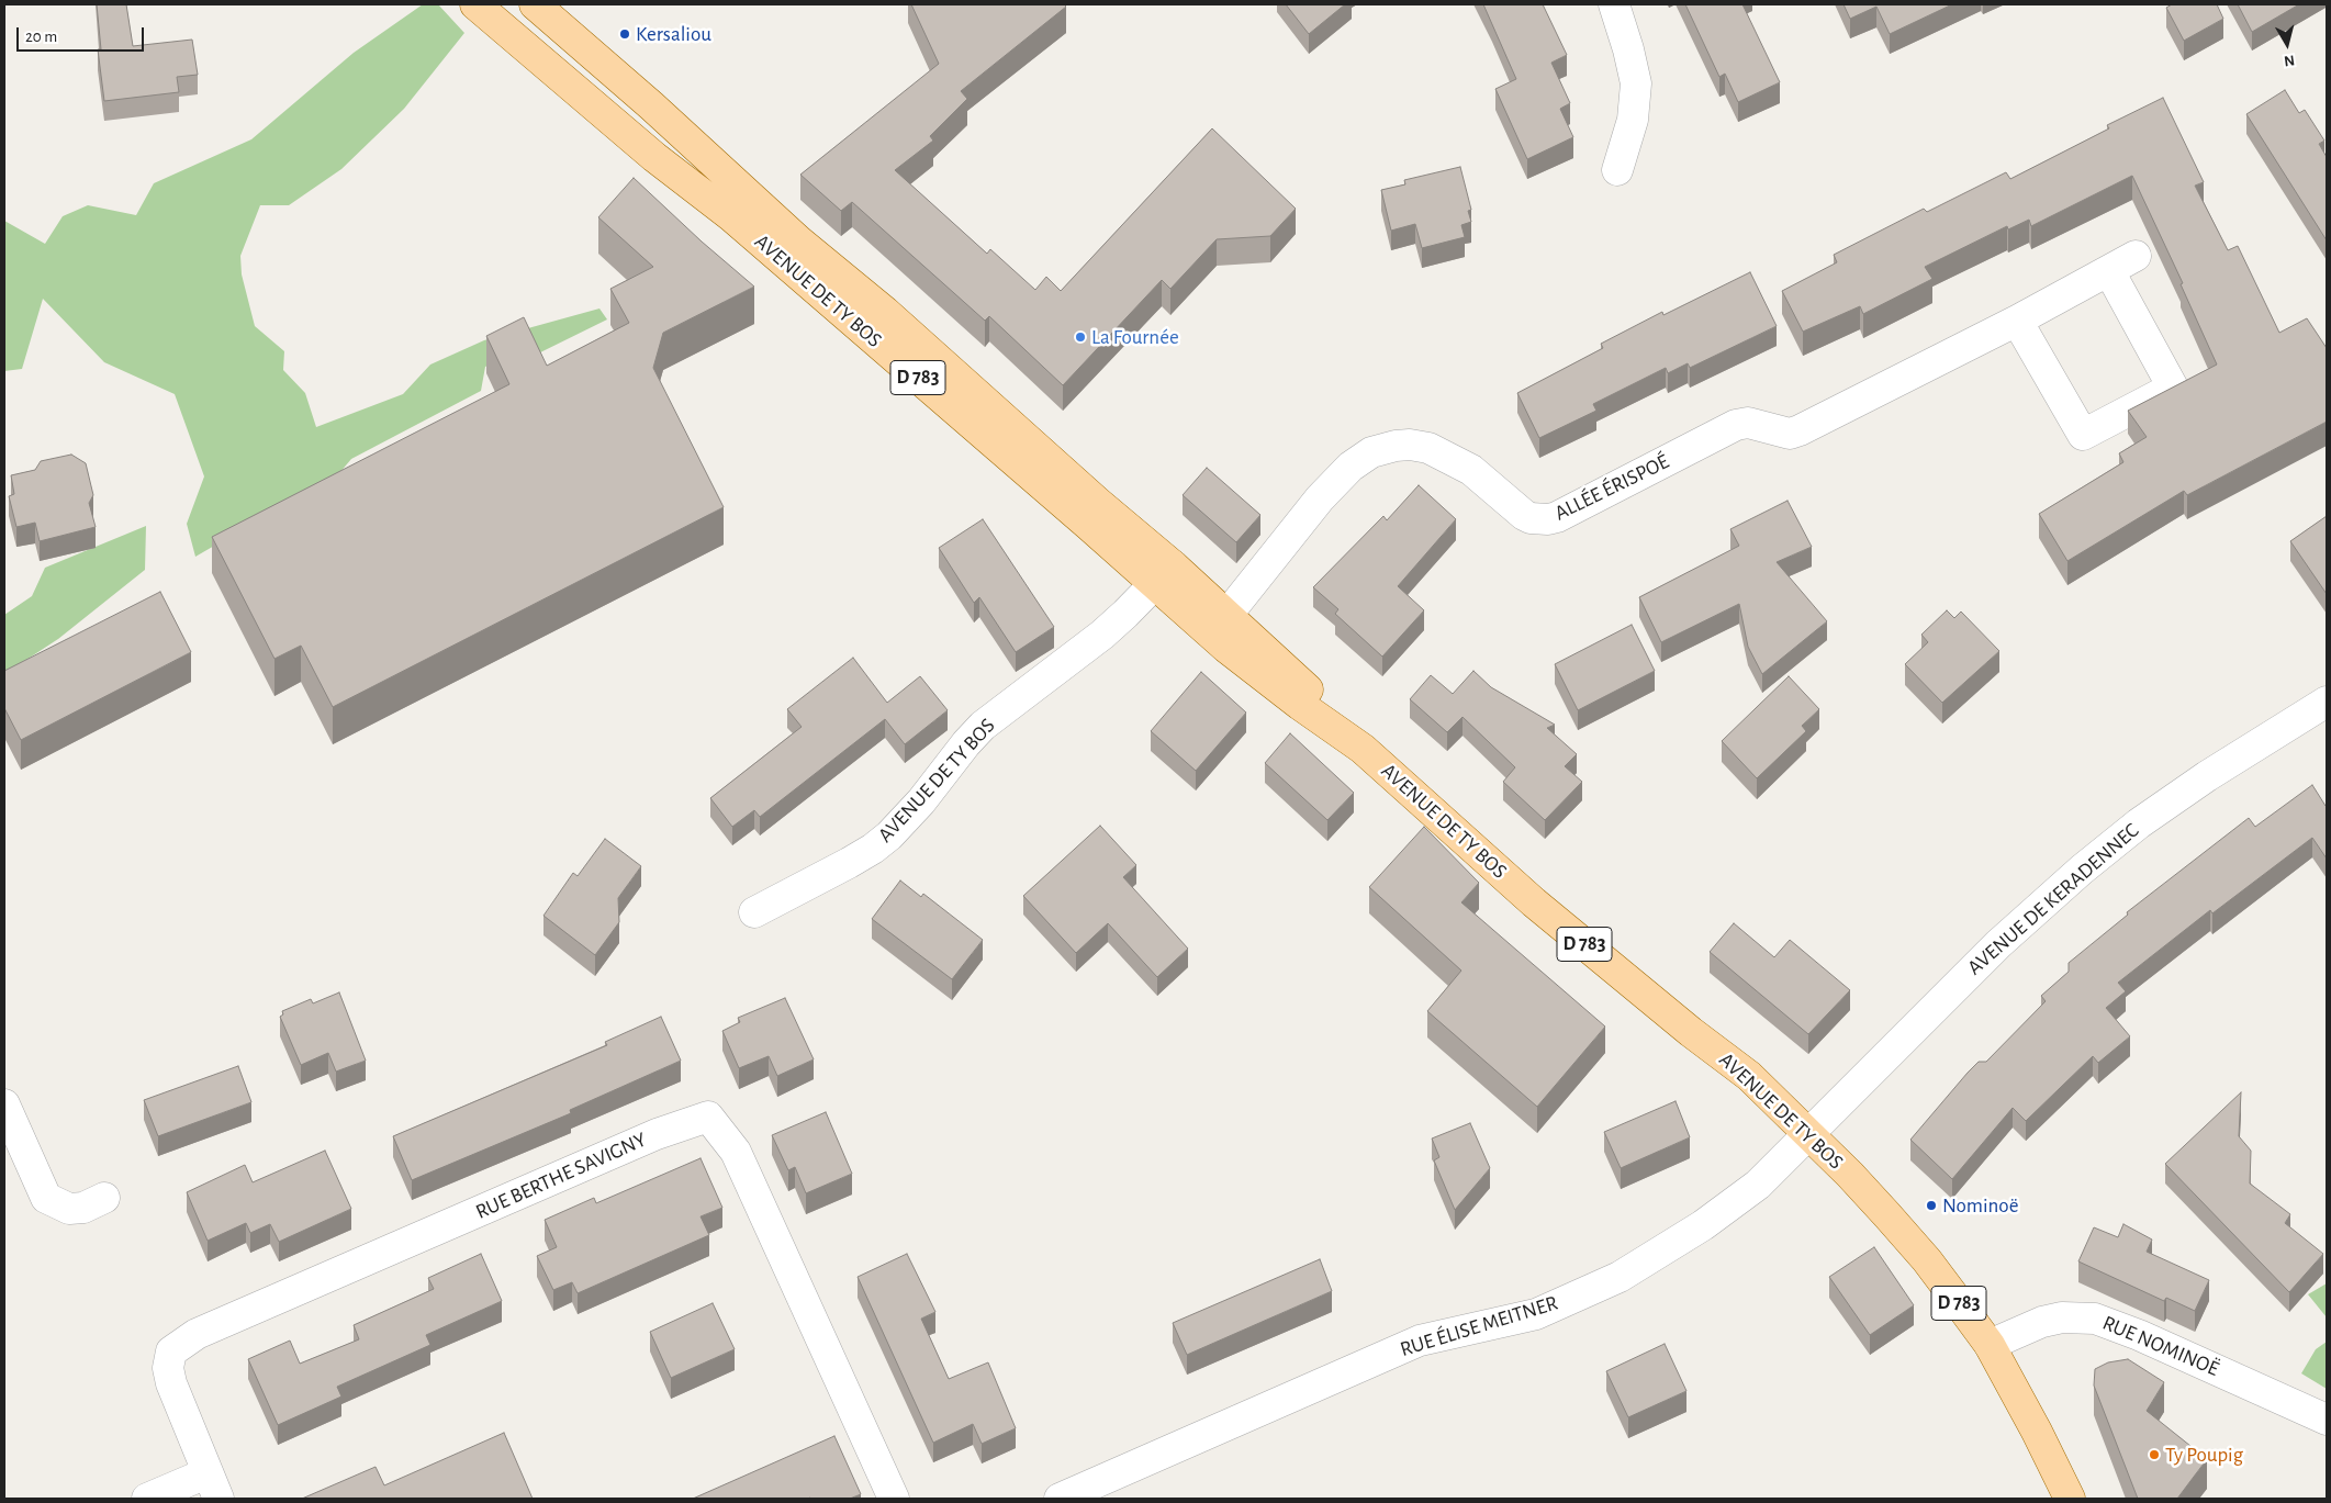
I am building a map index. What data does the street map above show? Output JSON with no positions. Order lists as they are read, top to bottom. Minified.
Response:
{"streets":{"main road":["AVENUE DE TY BOS","D 783"],"street":["ALLÉE ÉRISPOÉ","AVENUE DE KERADENNEC","RUE BERTHE SAVIGNY","RUE ÉLISE MEITNER","RUE NOMINOË"]},"crossings":[["AVENUE DE TY BOS","ALLÉE ÉRISPOÉ"],["AVENUE DE TY BOS","AVENUE DE KERADENNEC"],["AVENUE DE TY BOS","RUE ÉLISE MEITNER"],["AVENUE DE TY BOS","RUE NOMINOË"],["AVENUE DE KERADENNEC","RUE ÉLISE MEITNER"]],"places":["Kersaliou","La Fournée","Nominoë","Ty Poupig"],"scale_bar":"20 m","north":"bottom"}
